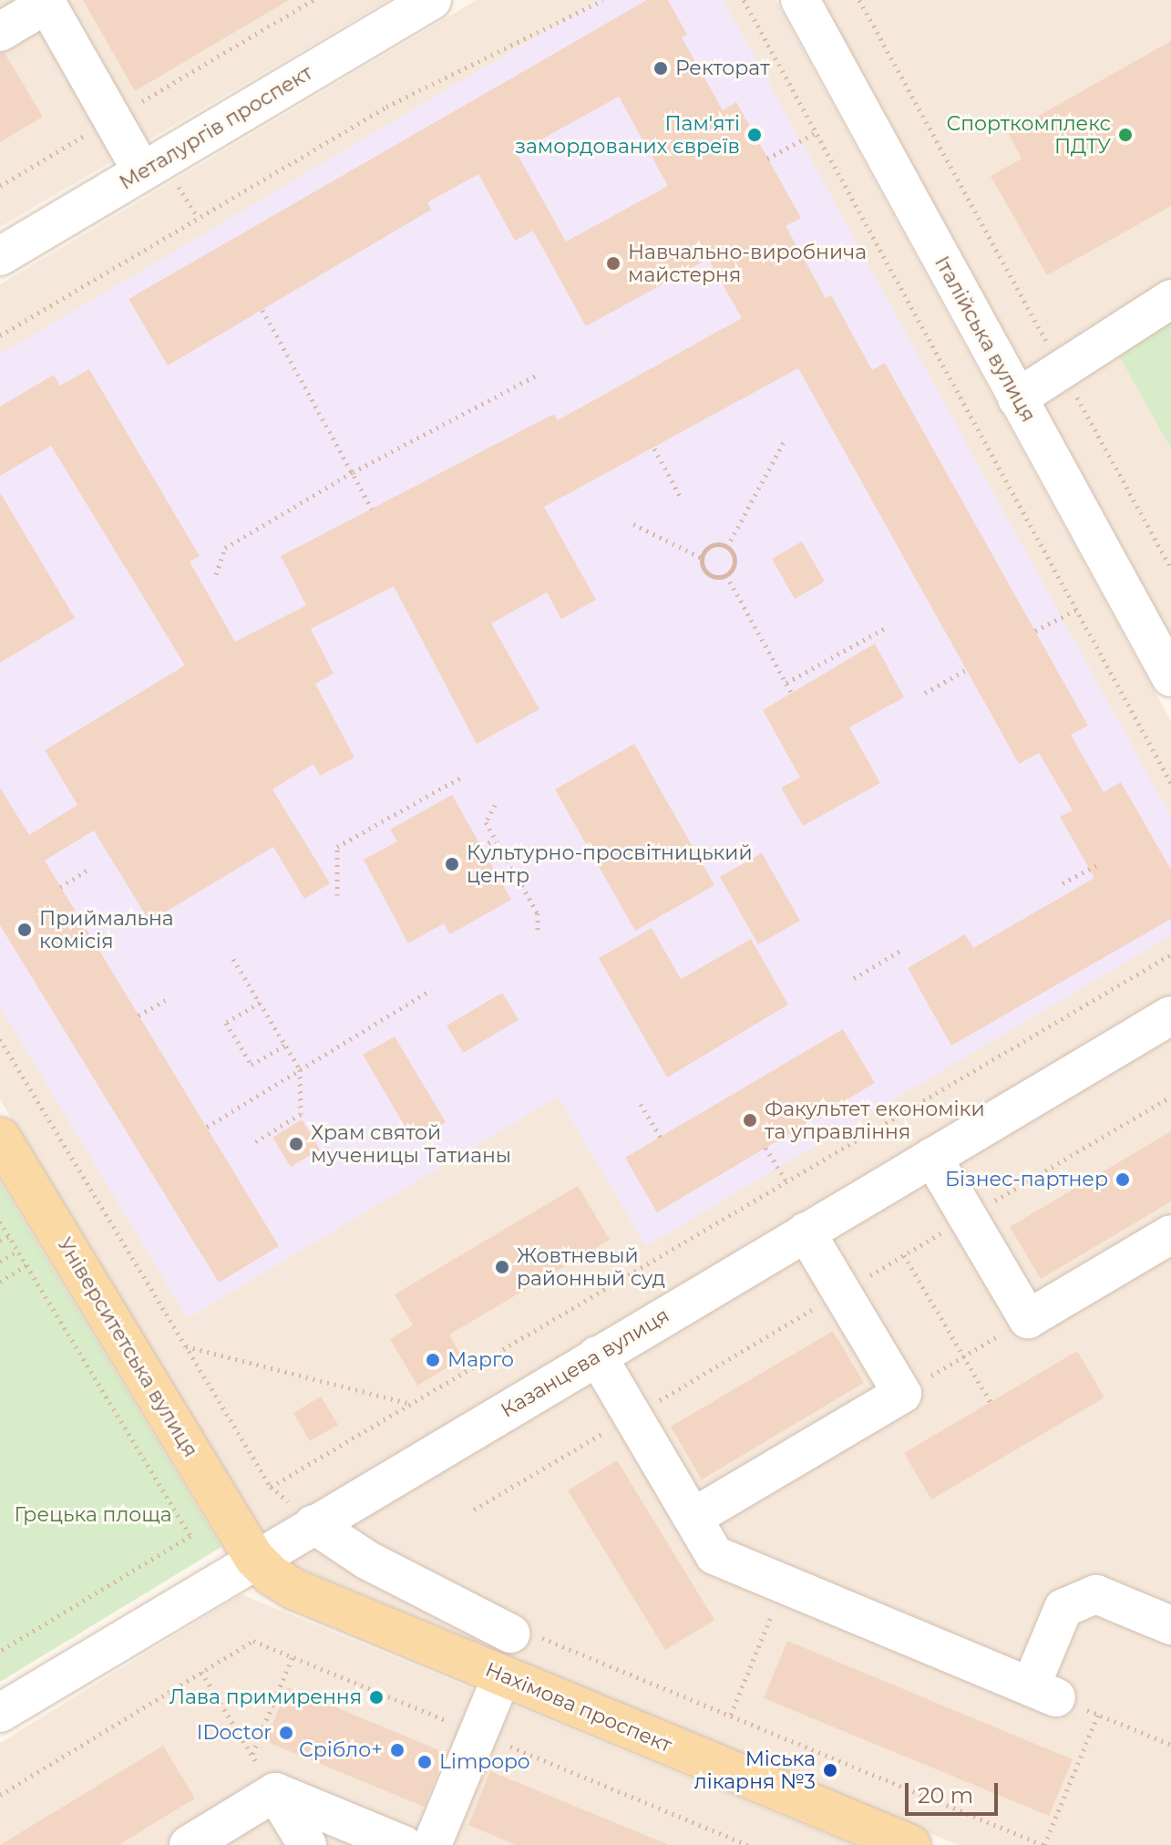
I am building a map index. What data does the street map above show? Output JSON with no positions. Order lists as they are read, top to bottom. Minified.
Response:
{"streets":{"main road":["Університетська вулиця","Нахімова проспект"],"street":["Металургів проспект","Італійська вулиця","Казанцева вулиця"]},"crossings":[["Університетська вулиця","Казанцева вулиця"],["Університетська вулиця","Нахімова проспект"],["Казанцева вулиця","Нахімова проспект"]],"parks":["Грецька площа"],"places":["Ректорат","Пам'яті замордованих євреїв","Спорткомплекс ПДТУ","Навчально-виробнича майстерня","Культурно-просвітницький центр","Приймальна комісія","Факультет економіки та управління","Храм святой мученицы Татианы","Бізнес-партнер","Жовтневый районный суд","Марго","Лава примирення","IDoctor","Срібло+","Limpopo","Міська лікарня №3"],"scale_bar":"20 m"}
